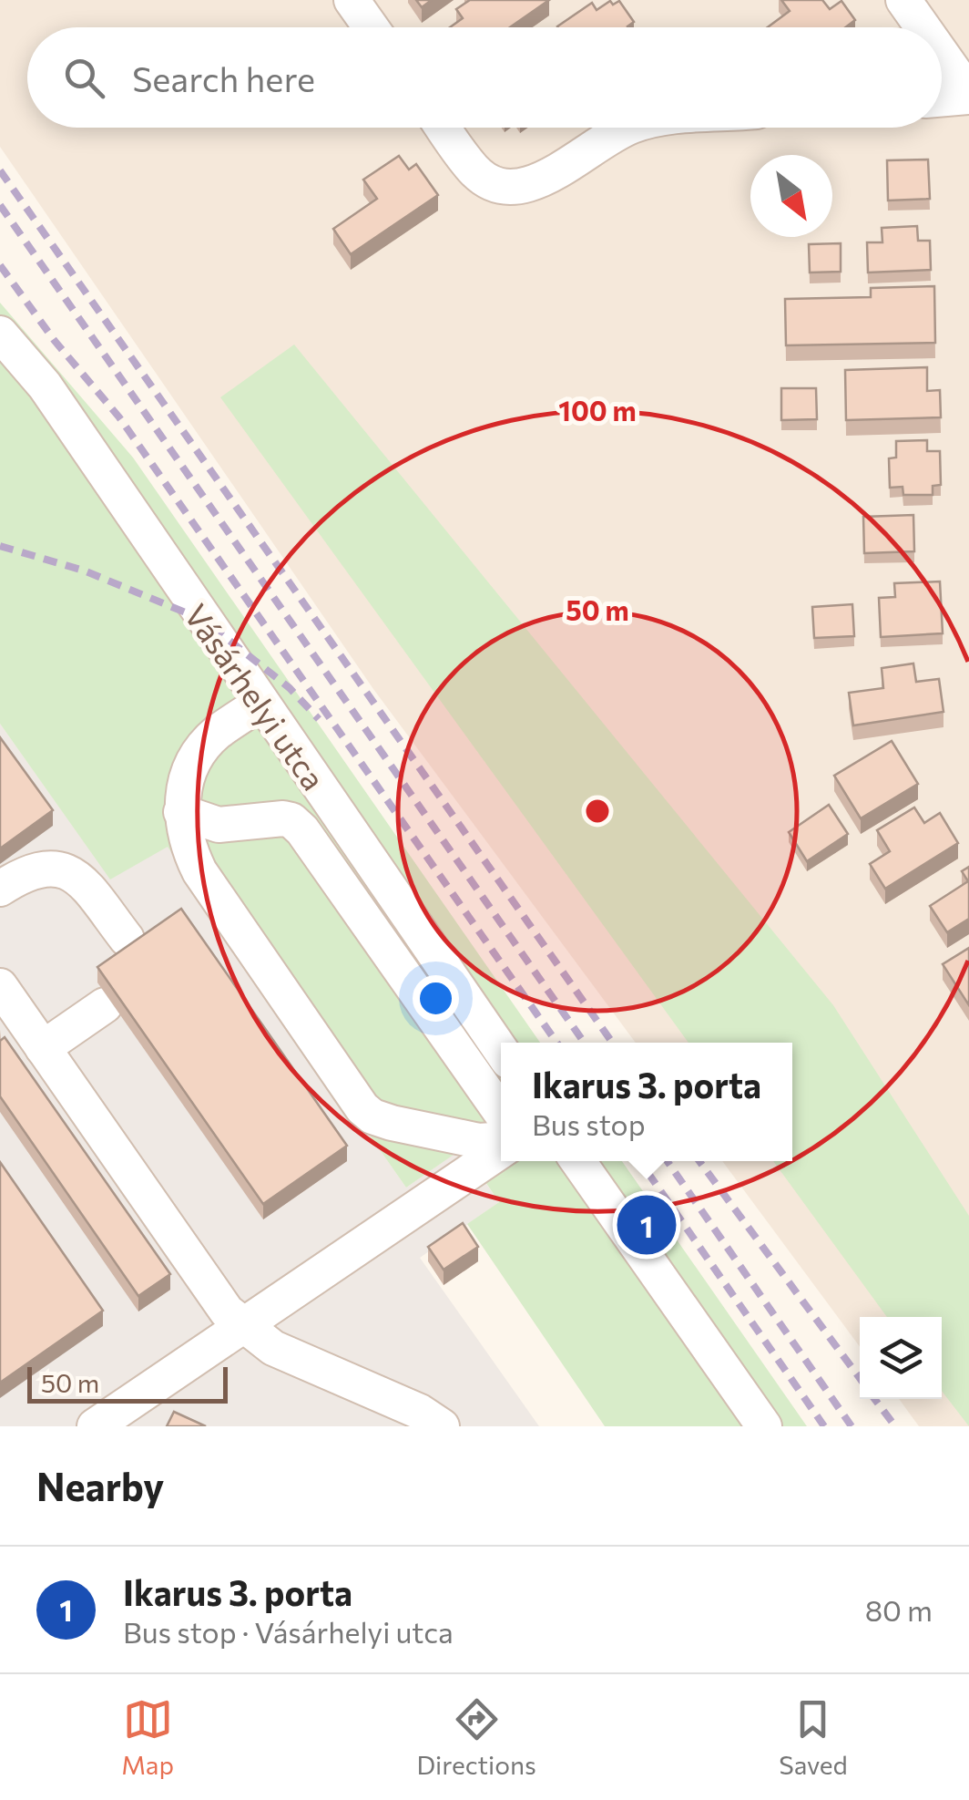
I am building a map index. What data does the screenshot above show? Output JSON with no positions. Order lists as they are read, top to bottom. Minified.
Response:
{"streets":{"street":["Vásárhelyi utca"]},"scale_bar":"50 m","north":"bottom right","page":{"search":"Search here","popup":["Ikarus 3. porta","Bus stop"],"pins":"1","scale":"50 m","heading":"Nearby","list":[{"mark":"1","name":"Ikarus 3. porta","note":"Bus stop · Vásárhelyi utca","value":"80 m"}],"nav":["Map","Directions","Saved"]},"rings":["100 m","50 m"]}
